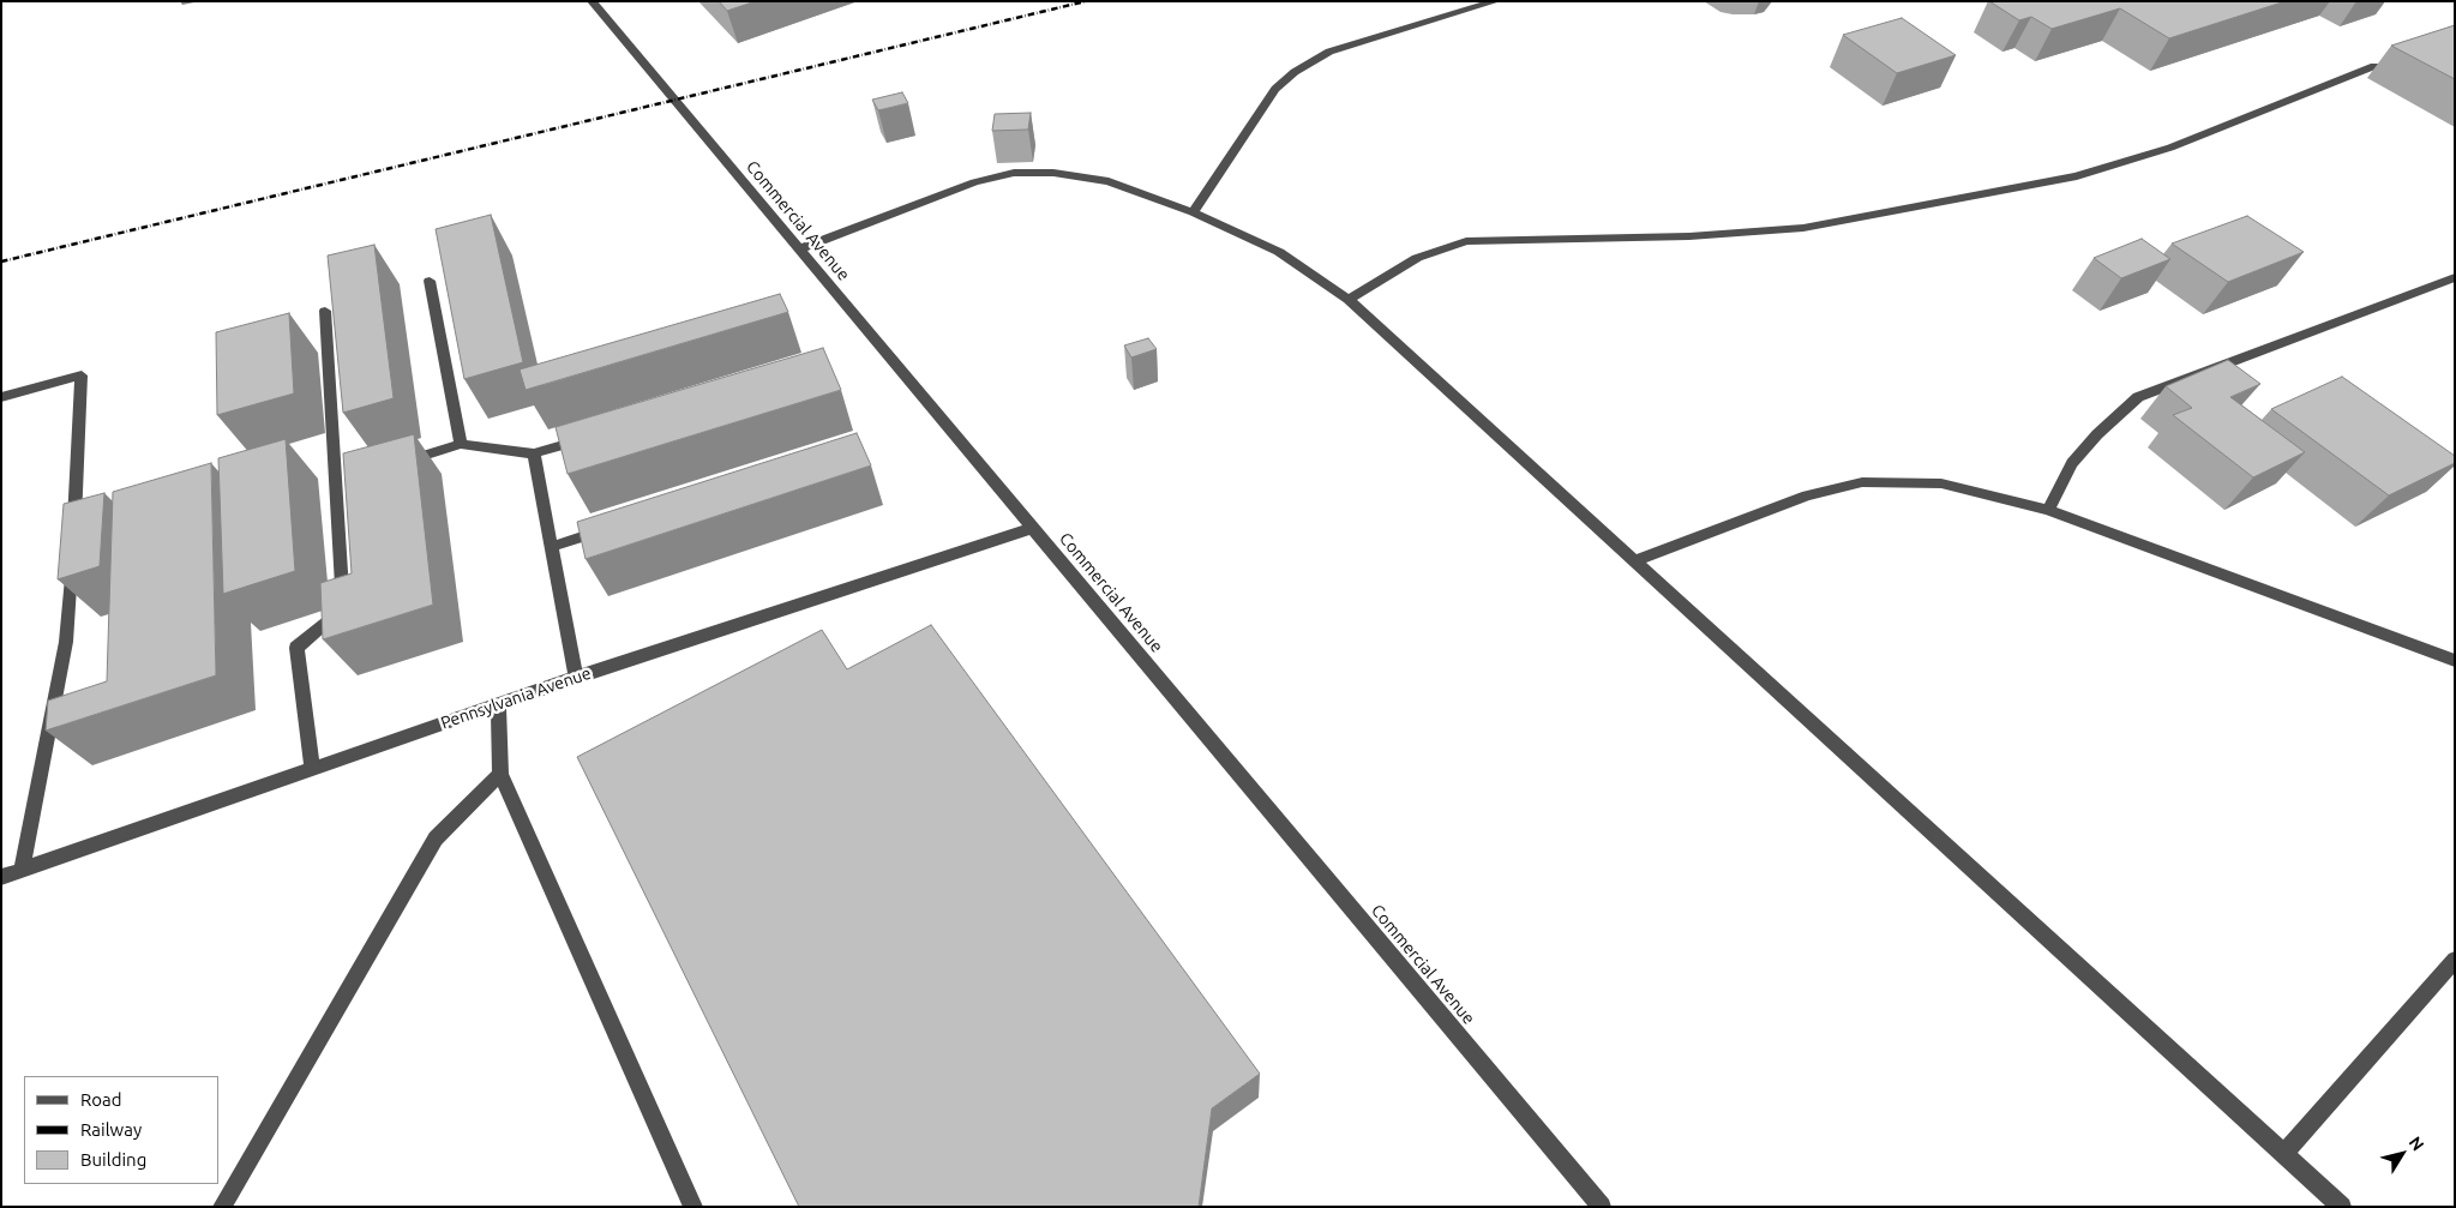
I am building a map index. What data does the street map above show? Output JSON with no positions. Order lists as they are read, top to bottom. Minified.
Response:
{"streets":{"street":["Commercial Avenue","Pennsylvania Avenue"]},"crossings":[["Commercial Avenue","Pennsylvania Avenue"]],"legend":["Road","Railway","Building"],"north":"top right"}
